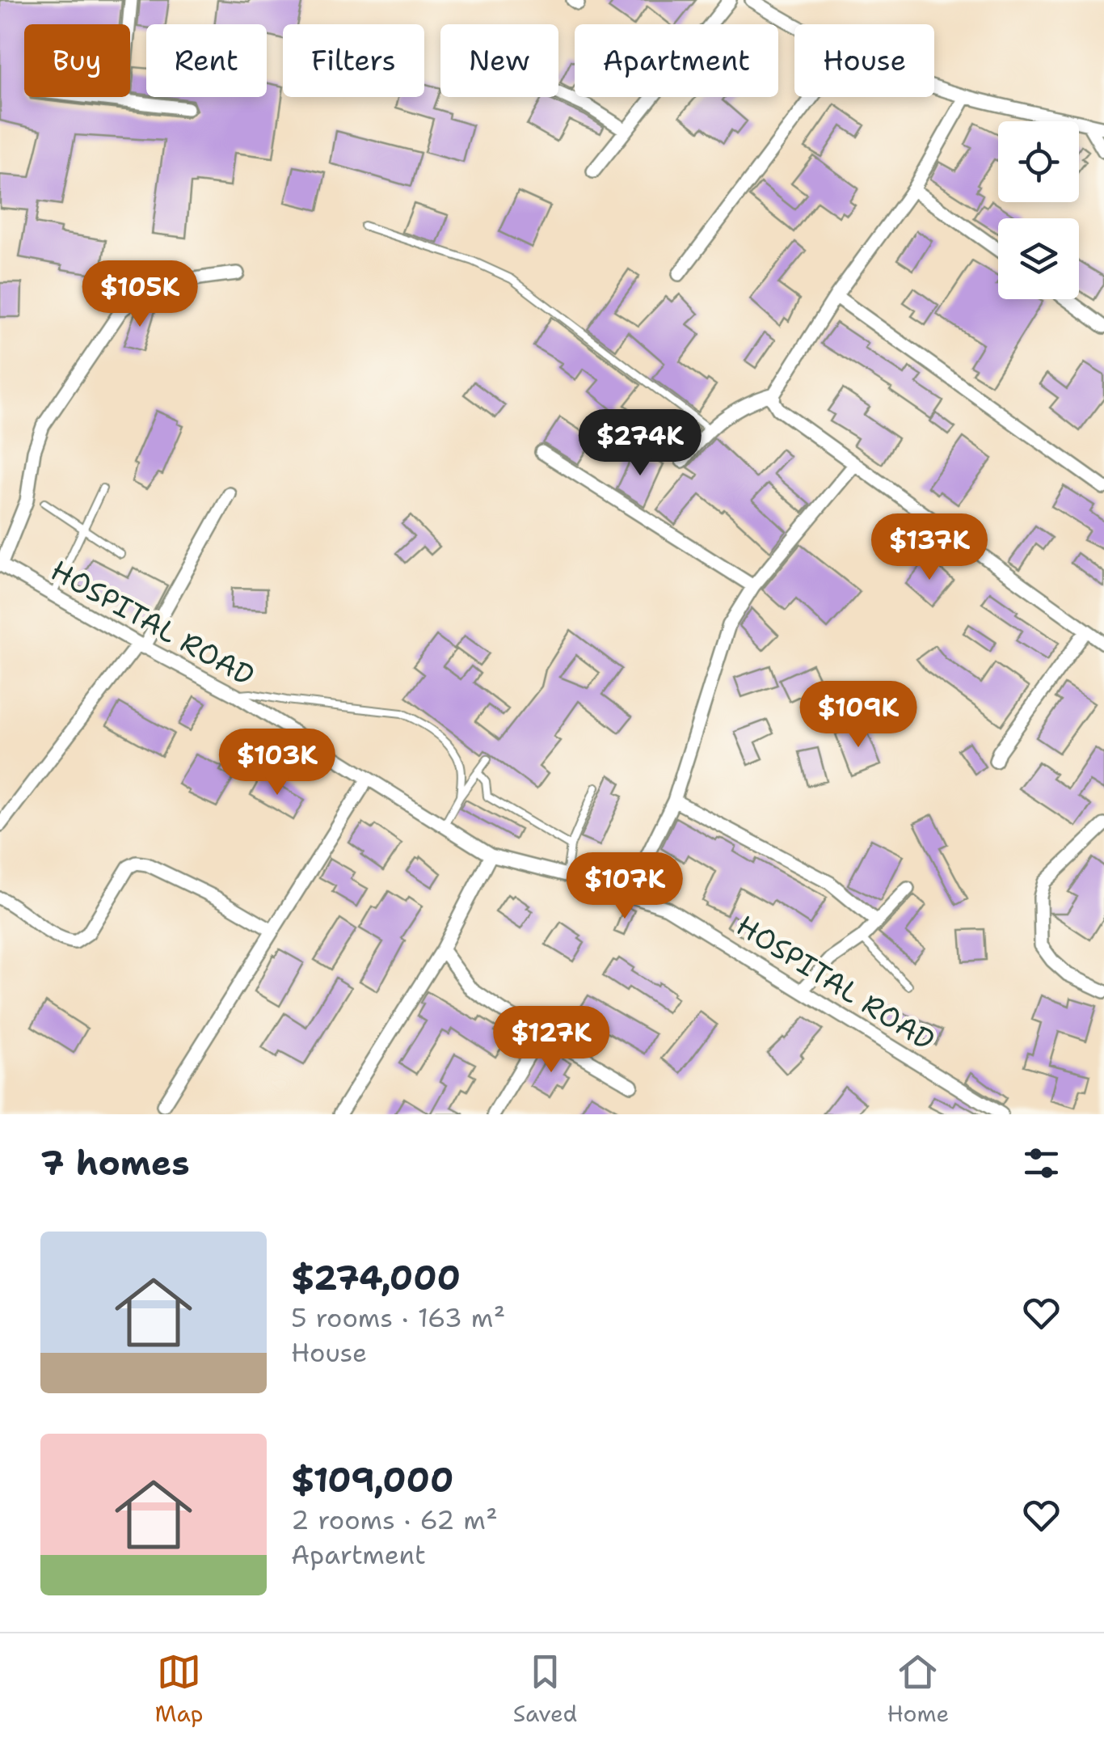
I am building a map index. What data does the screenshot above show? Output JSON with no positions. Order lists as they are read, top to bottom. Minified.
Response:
{"streets":{"street":["HOSPITAL ROAD"]},"page":{"chip":["Buy","Rent","Filters","New","Apartment","House"],"price":["$105K","$274K","$137K","$109K","$103K","$107K","$127K"],"heading":"7 homes","list":[{"name":"$274,000","note":"5 rooms · 163 m² · House"},{"name":"$109,000","note":"2 rooms · 62 m² · Apartment"}],"tabs":["Map","Saved","Home"]}}
